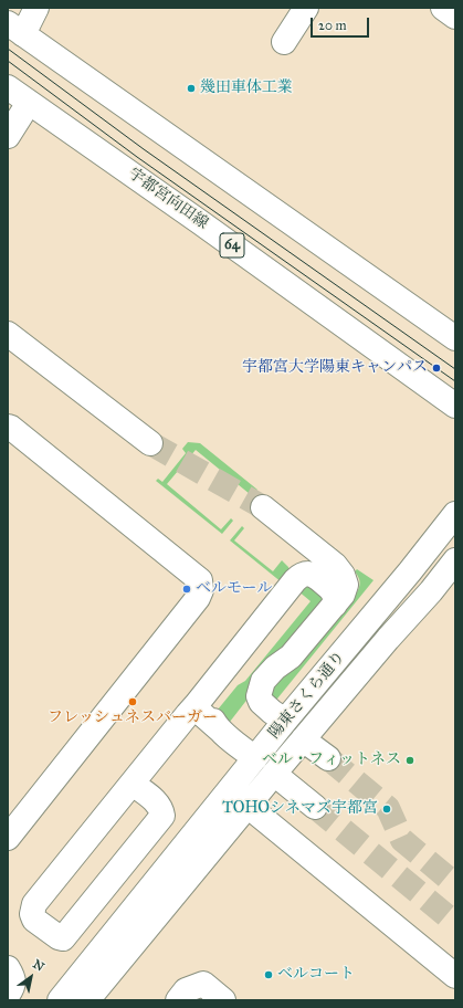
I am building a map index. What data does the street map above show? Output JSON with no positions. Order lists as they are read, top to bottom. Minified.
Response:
{"streets":{"street":["宇都宮向田線","64","陽東さくら通り"]},"places":["幾田車体工業","宇都宮大学陽東キャンパス","ベルモール","フレッシュネスバーガー","ベル・フィットネス","TOHOシネマズ宇都宮","ベルコート"],"scale_bar":"20 m","north":"top right"}
